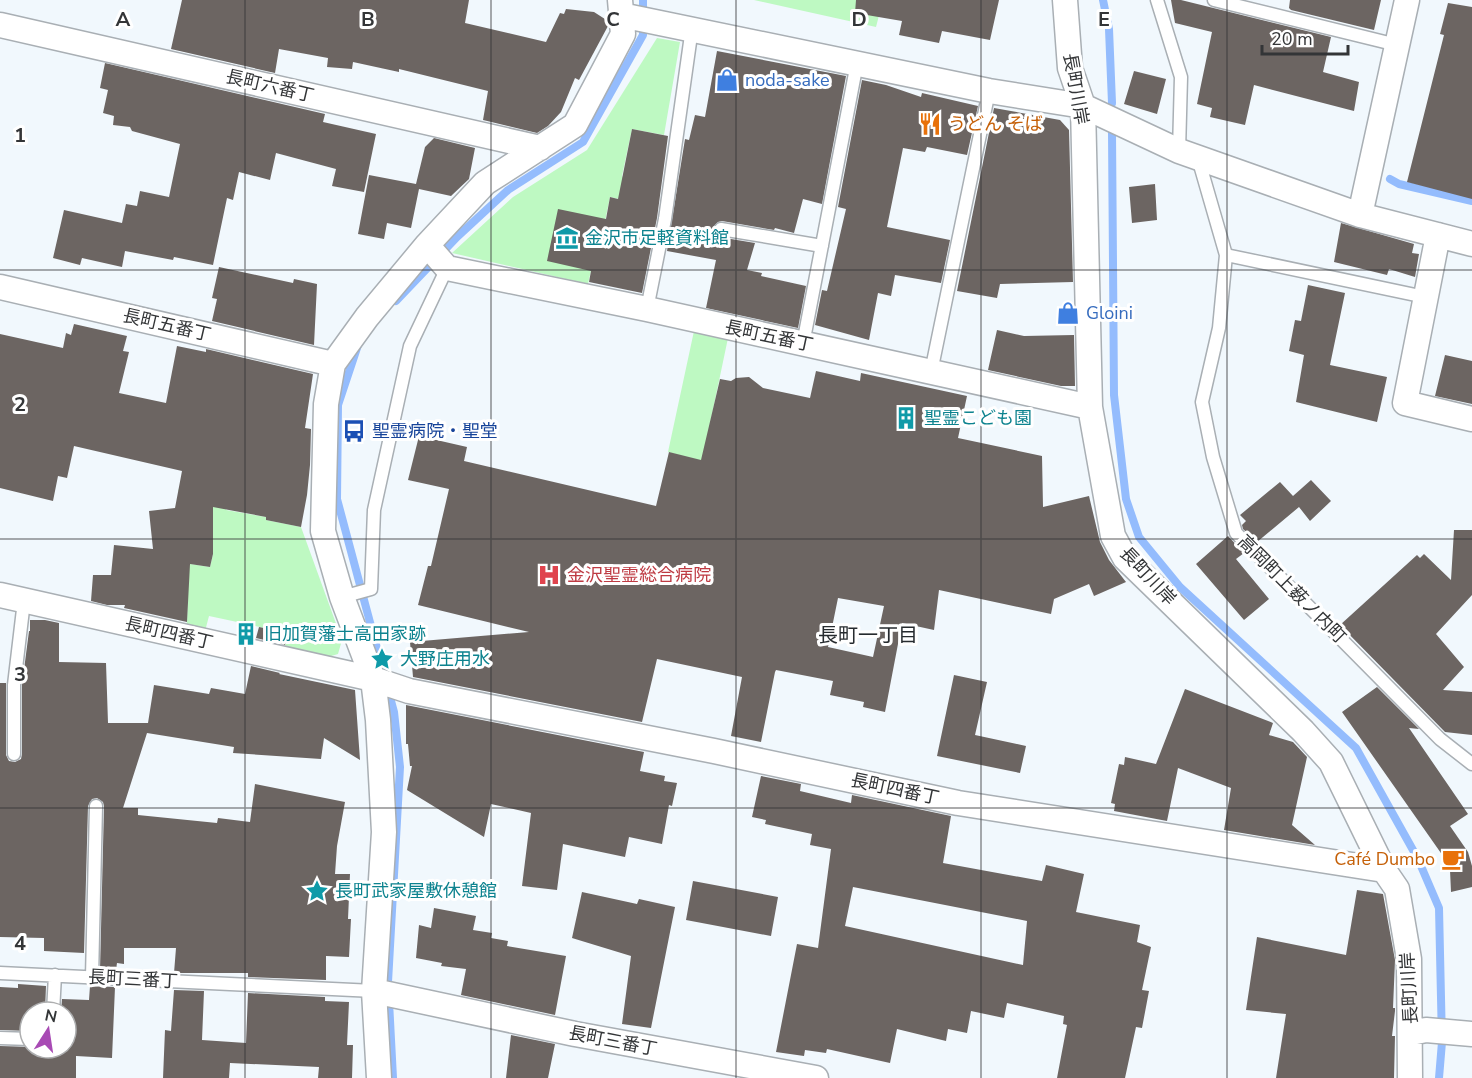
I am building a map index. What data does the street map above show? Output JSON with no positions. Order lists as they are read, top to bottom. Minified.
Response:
{"streets":{"street":["長町六番丁","長町川岸","長町五番丁","長町四番丁","長町三番丁"],"lane":["高岡町上薮ノ内町"]},"crossings":[["長町川岸","長町五番丁"],["長町川岸","長町四番丁"]],"districts":["長町一丁目"],"places":{"shop":["noda-sake","Gloini"],"restaurant":["うどん そば"],"museum":["金沢市足軽資料館"],"building":["聖霊こども園","旧加賀藩士高田家跡"],"bus stop":["聖霊病院・聖堂"],"hospital":["金沢聖霊総合病院"],"place":["大野庄用水","長町武家屋敷休憩館"],"cafe":["Café Dumbo"]},"scale_bar":"20 m","north":"top","grid":{"columns":["A","B","C","D","E"],"rows":["1","2","3","4"]}}
